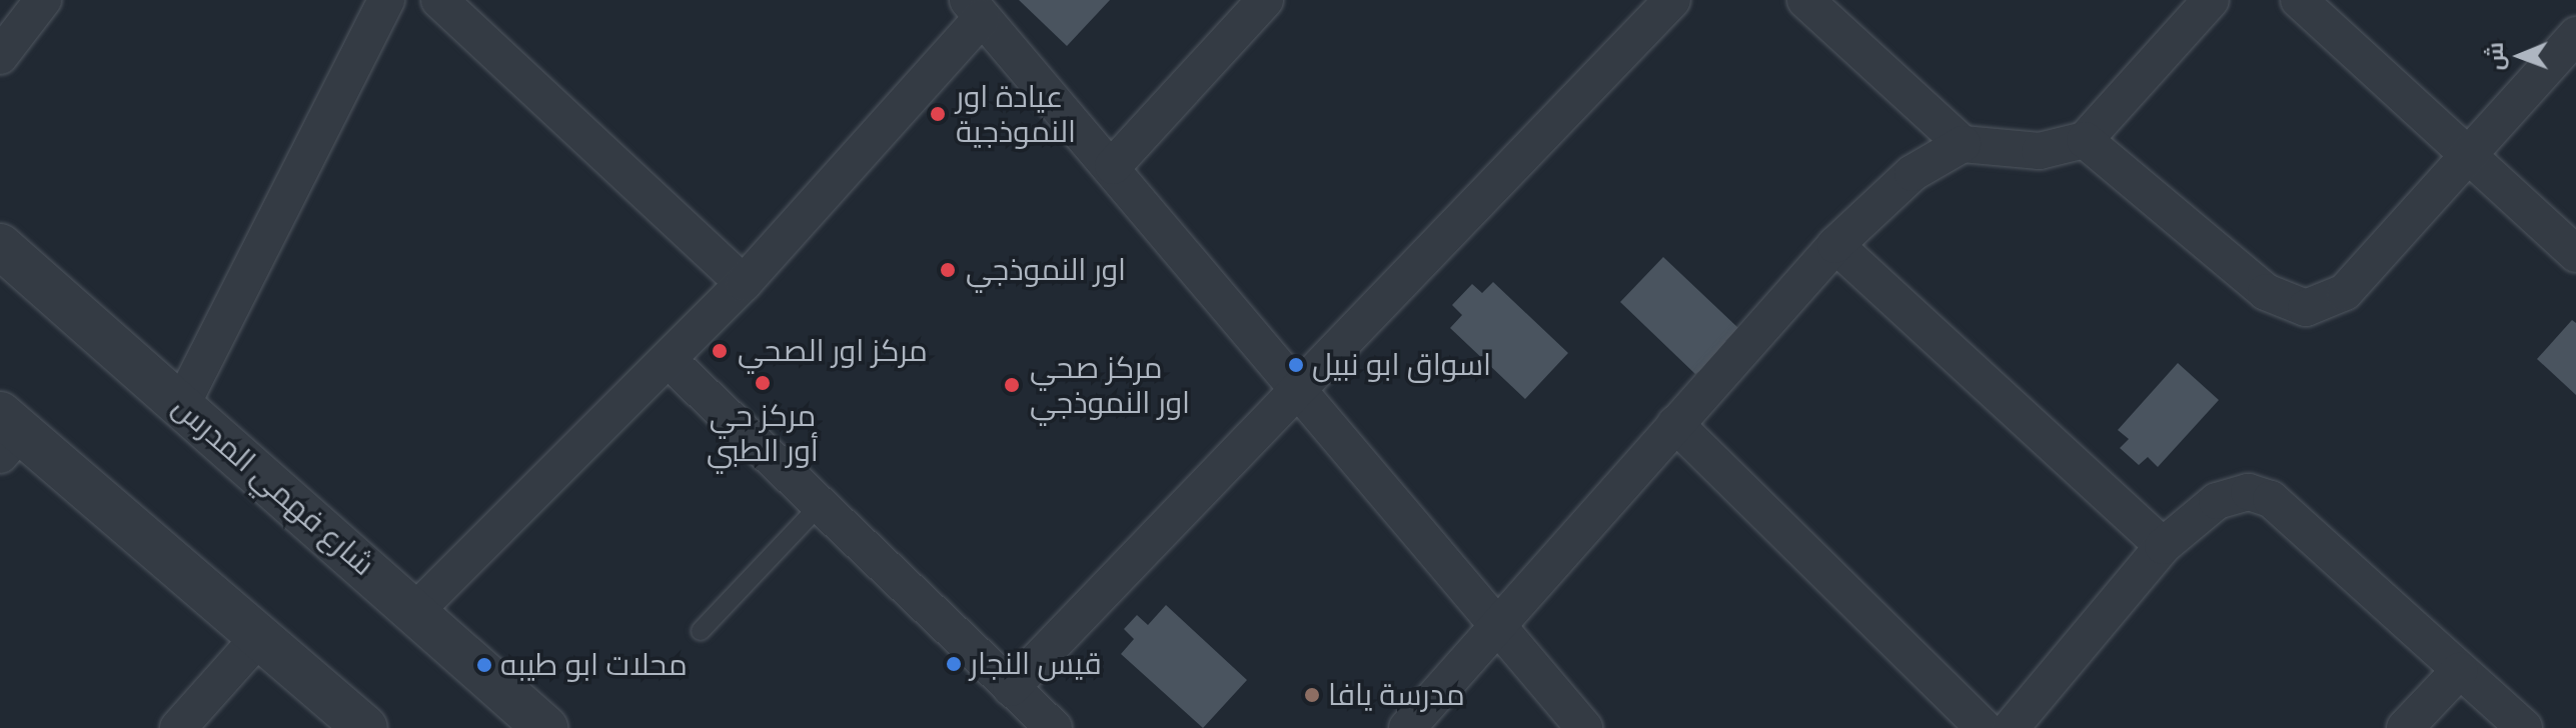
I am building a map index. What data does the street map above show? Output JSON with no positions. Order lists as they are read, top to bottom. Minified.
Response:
{"streets":{"street":["شارع فهمي المدرس"]},"places":["عيادة اور النموذجية","اور النموذجي","مركز اور الصحي","اسواق ابو نبيل","مركز حي أور الطبي","مركز صحي اور النموذجي","قيس النجار","محلات ابو طيبه","مدرسة يافا"],"north":"left"}
